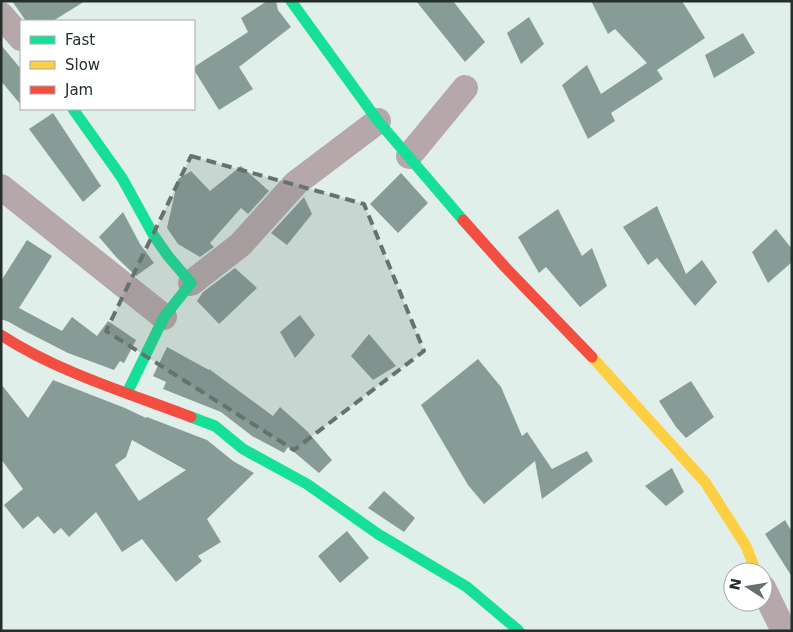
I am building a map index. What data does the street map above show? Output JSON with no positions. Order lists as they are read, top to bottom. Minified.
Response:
{"legend":["Fast","Slow","Jam"],"north":"left"}
